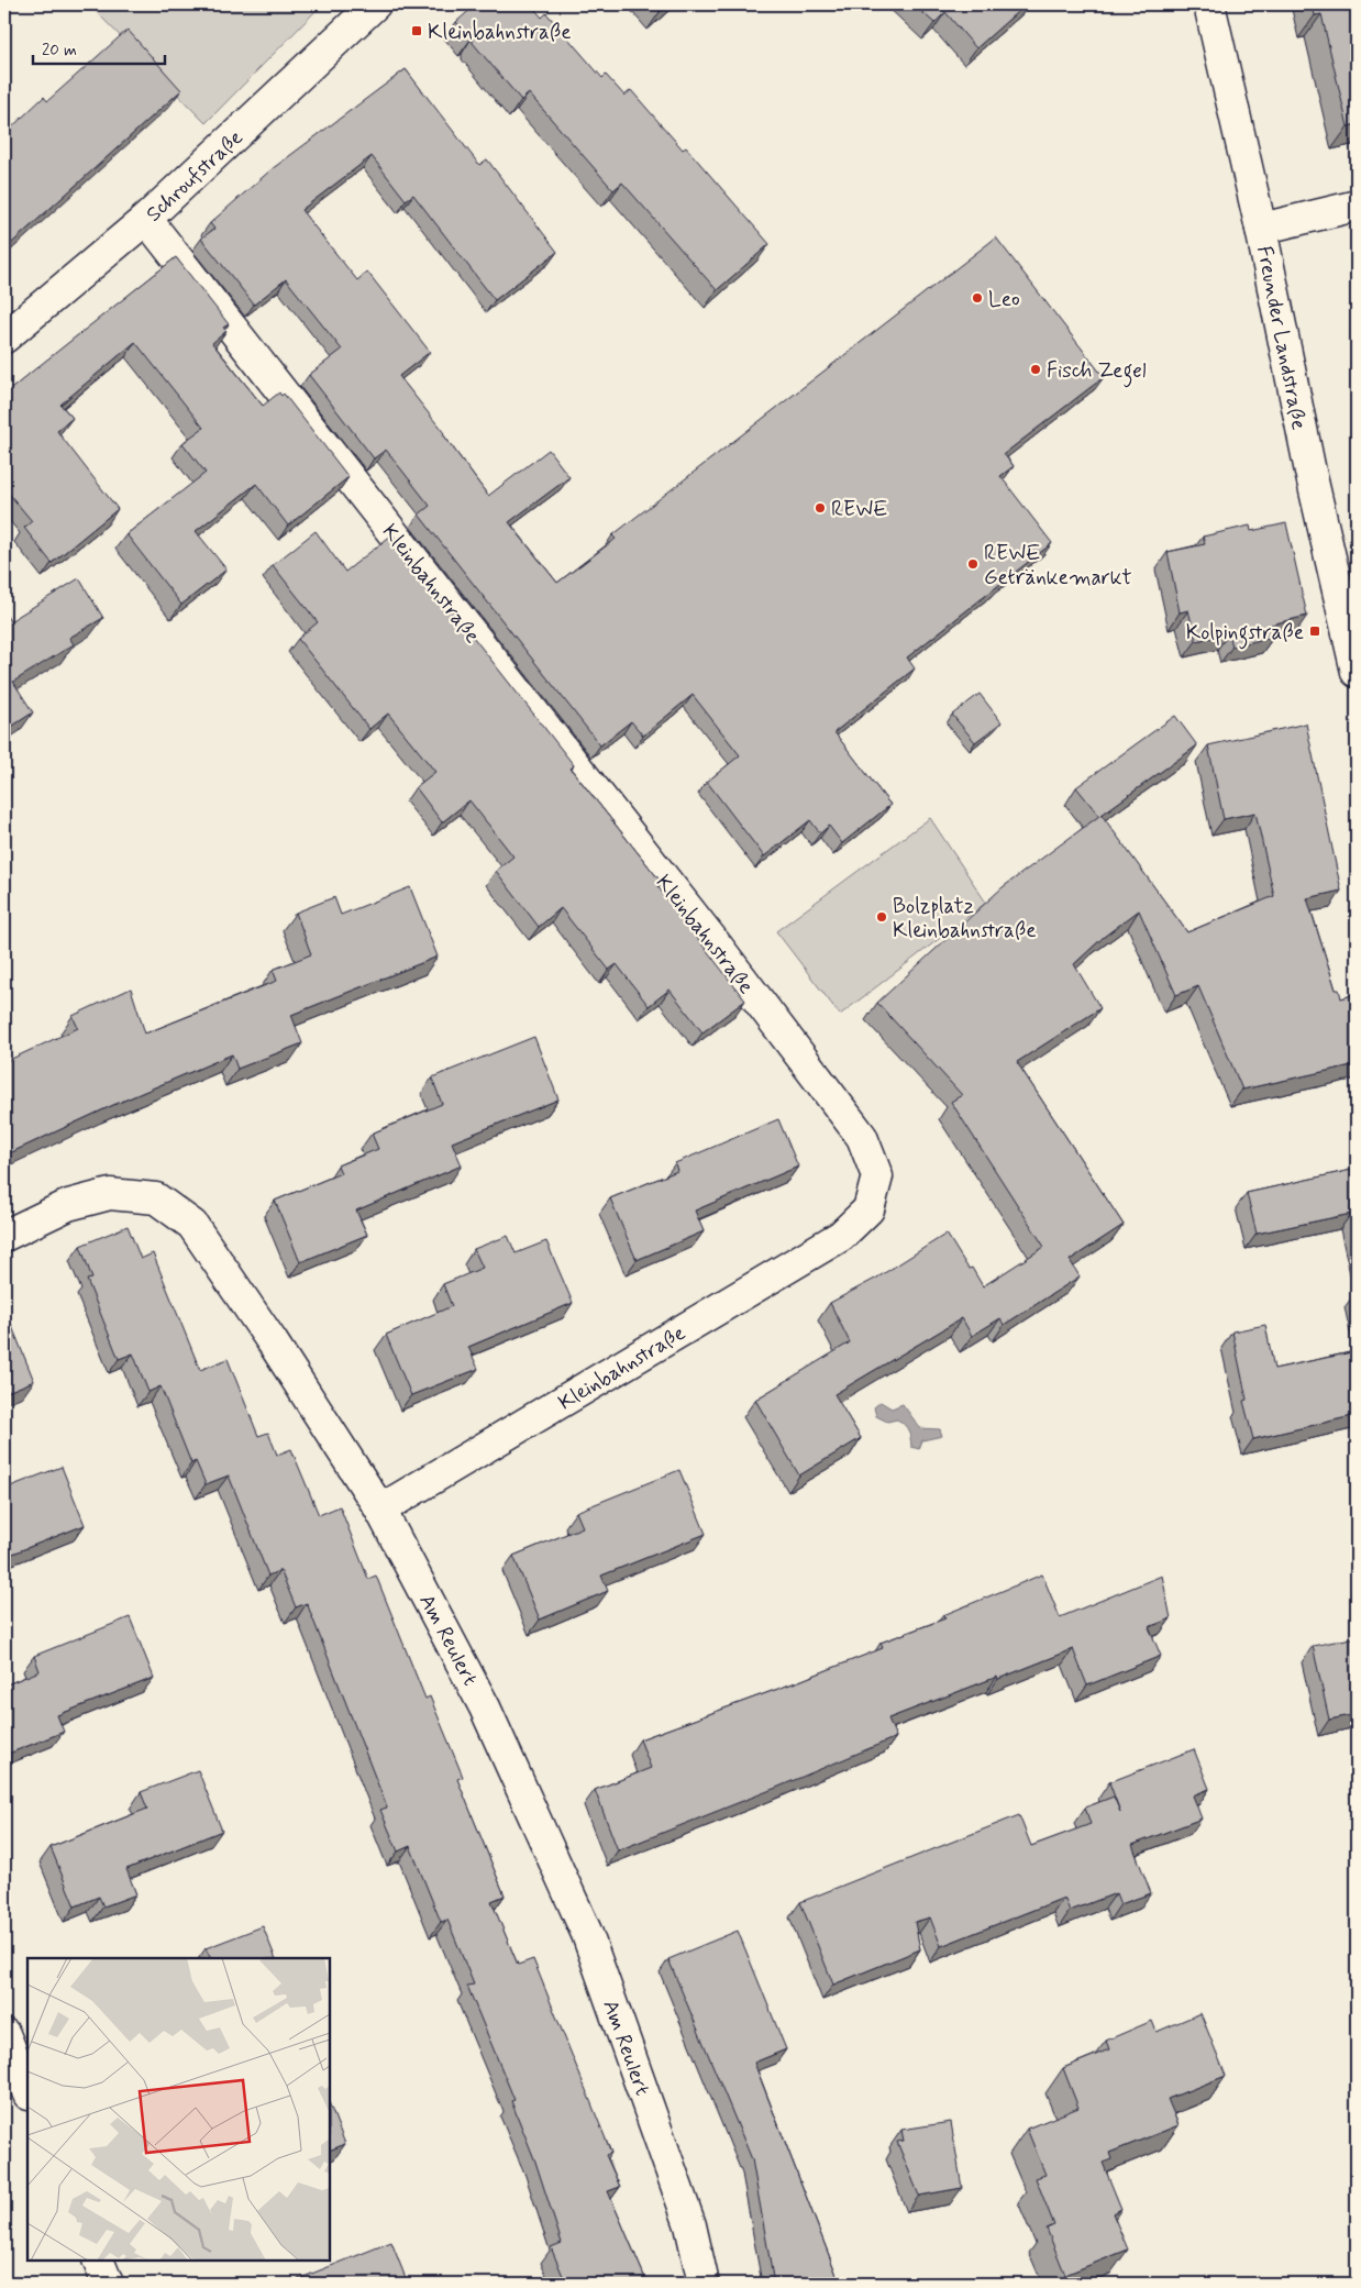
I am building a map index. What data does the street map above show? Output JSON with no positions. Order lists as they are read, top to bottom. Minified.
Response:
{"streets":{"street":["Schroufstraße","Freunder Landstraße","Kleinbahnstraße","Am Reulert"]},"crossings":[["Schroufstraße","Kleinbahnstraße"],["Kleinbahnstraße","Am Reulert"]],"places":{"transit":["Kleinbahnstraße","Kolpingstraße"],"other":["Leo","Fisch Zegel","REWE","REWE Getränkemarkt","Bolzplatz Kleinbahnstraße"]},"scale_bar":"20 m"}
